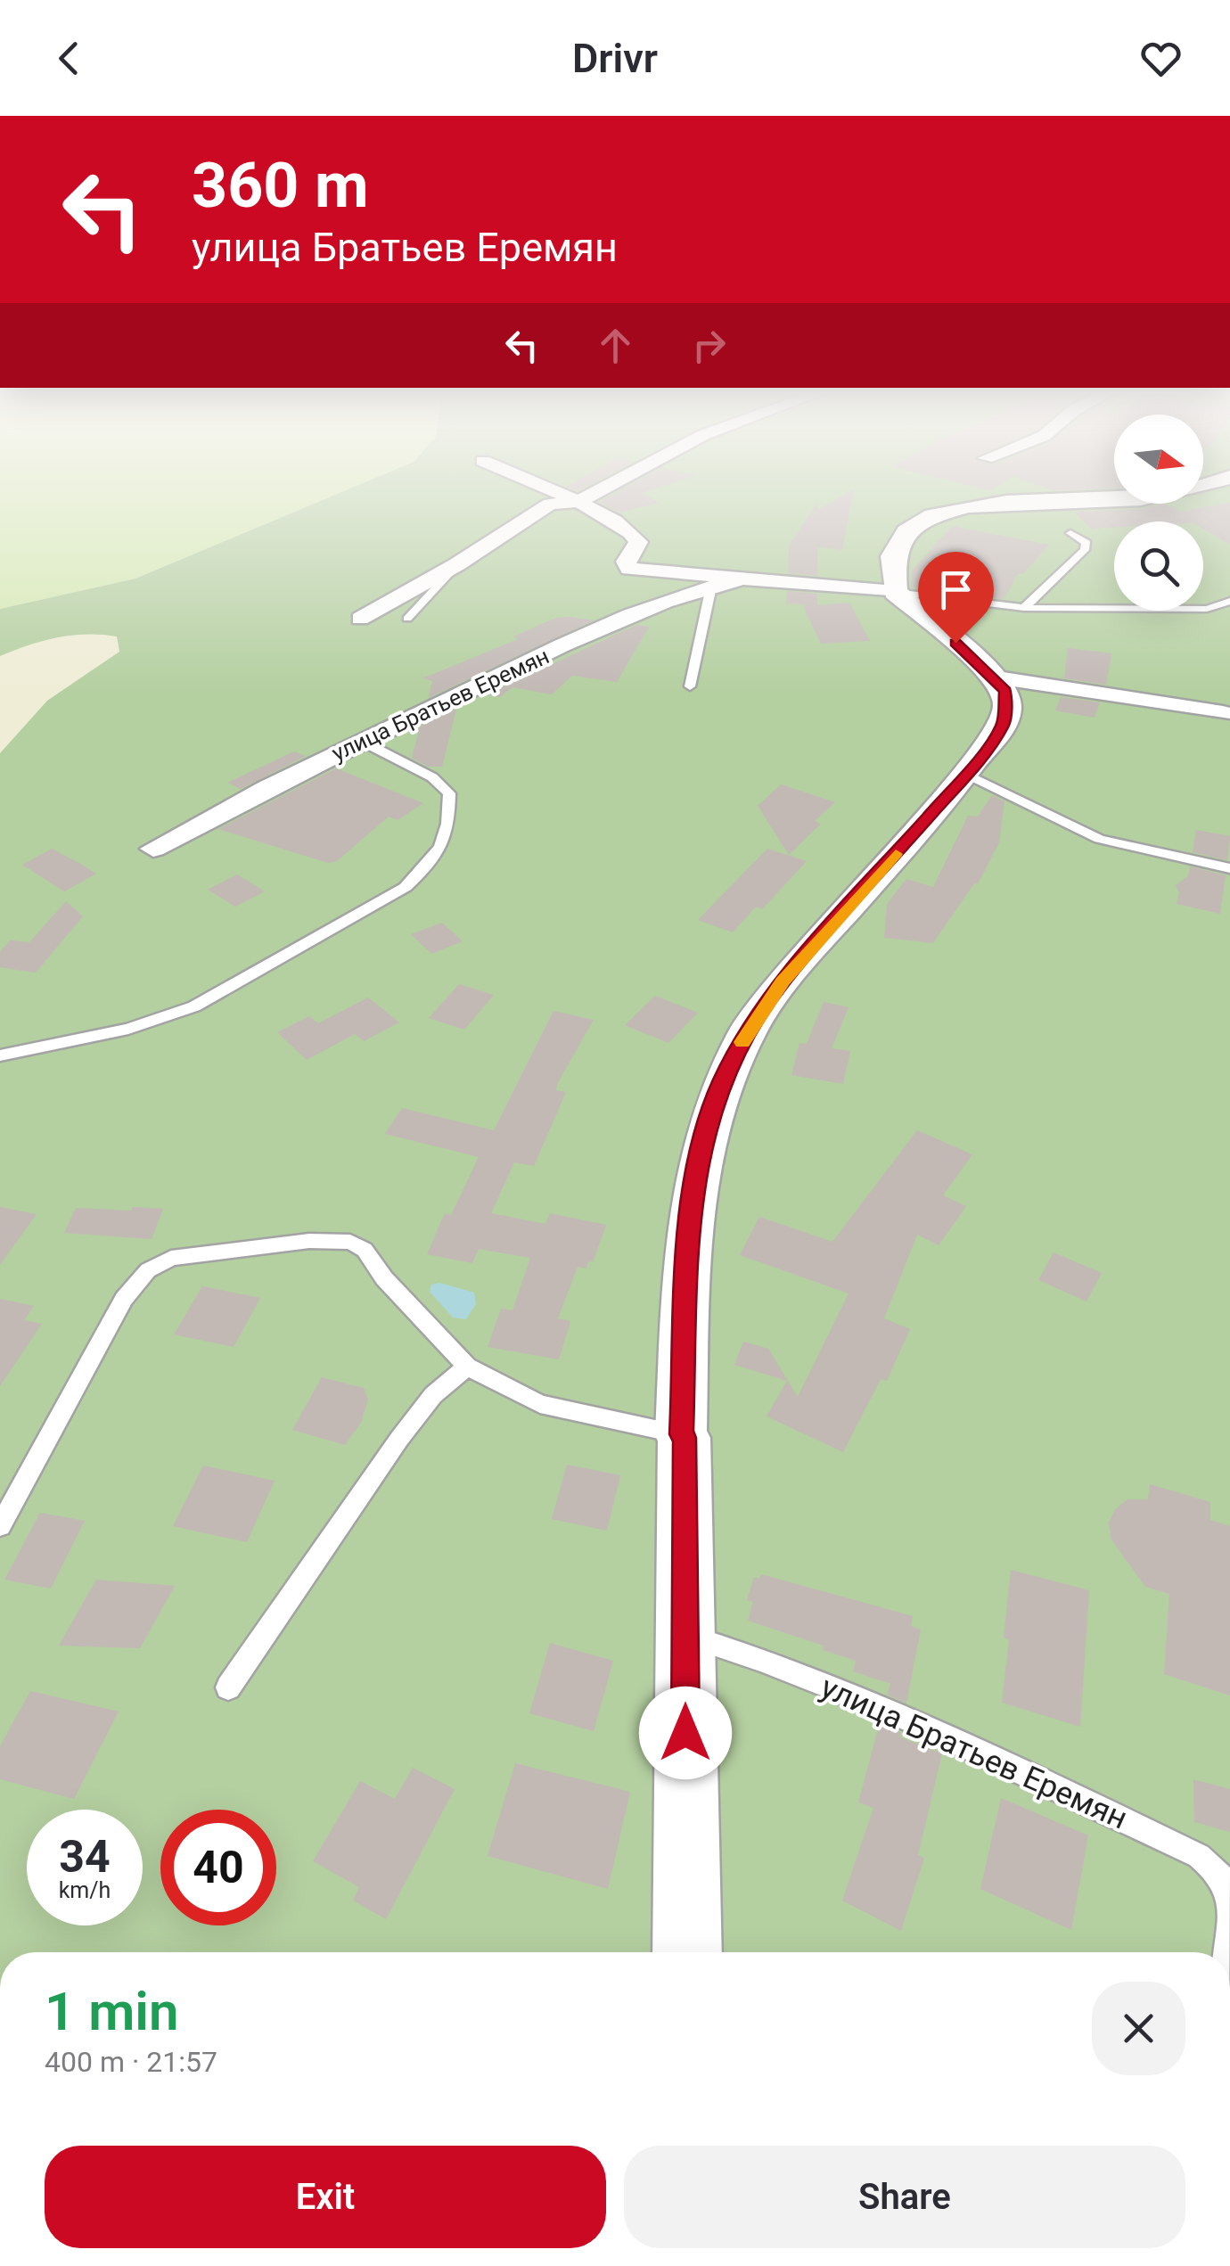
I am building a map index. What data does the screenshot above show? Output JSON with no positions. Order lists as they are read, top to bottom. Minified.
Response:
{"streets":{"street":["улица Братьев Еремян"]},"north":"right","page":{"header":"Drivr","turn":["360 m","улица Братьев Еремян"],"speed":"34 km/h","limit":"40","heading":["1 min","400 m · 21:57"],"buttons":["Exit","Share"]}}
